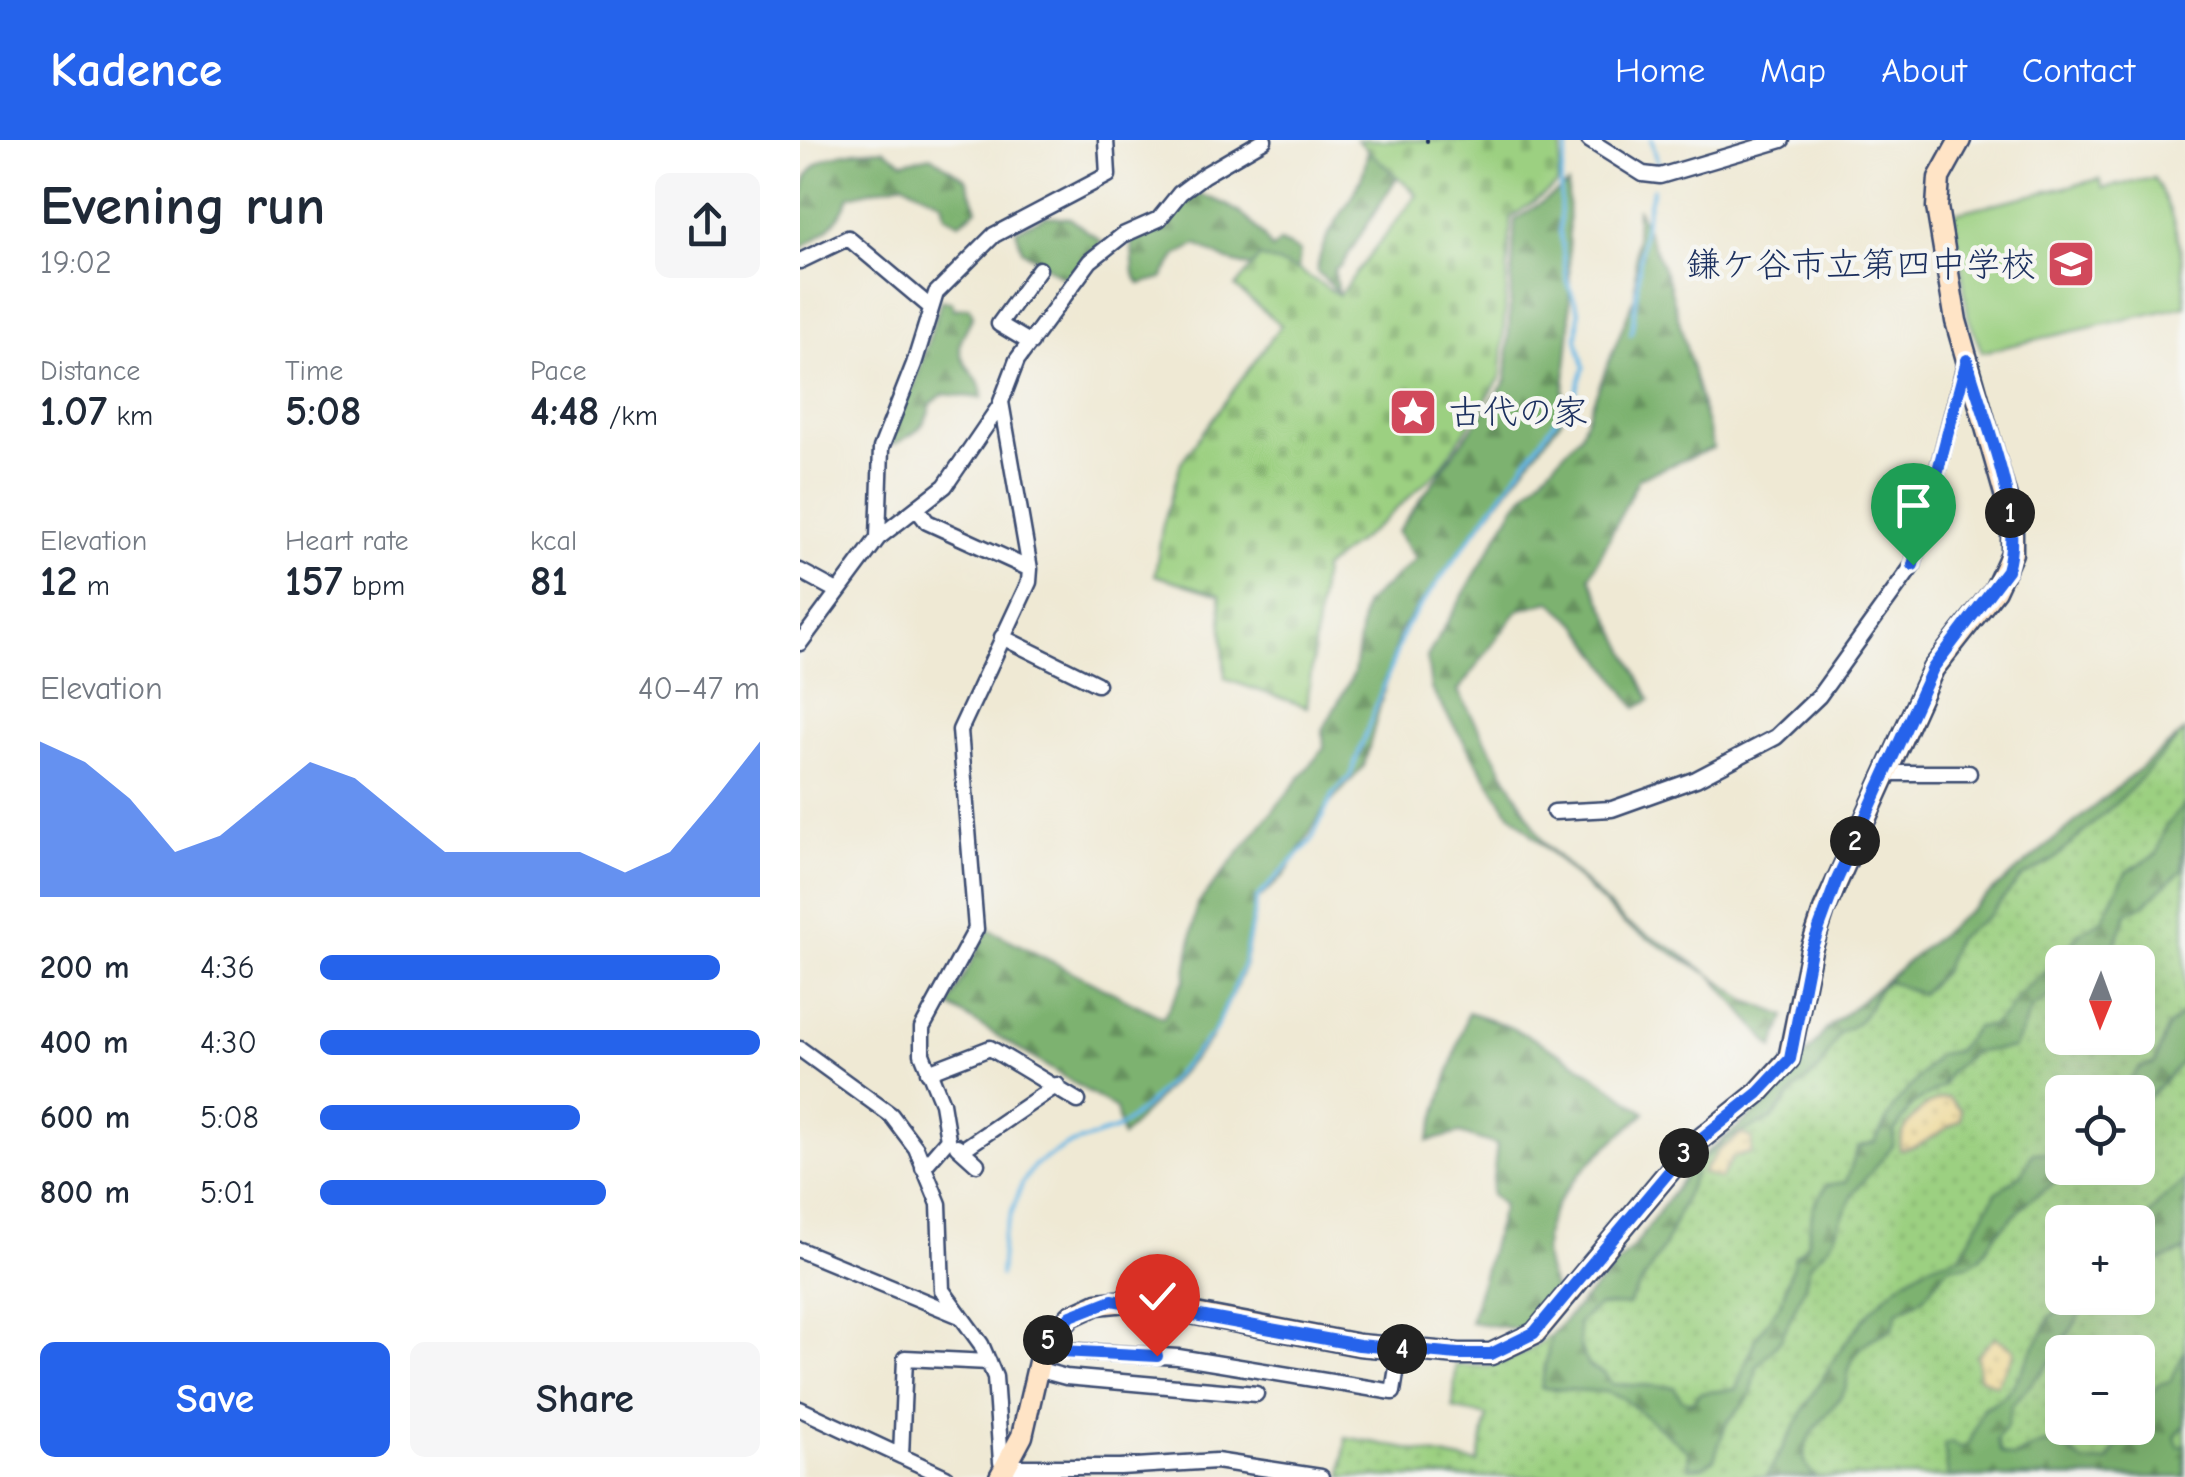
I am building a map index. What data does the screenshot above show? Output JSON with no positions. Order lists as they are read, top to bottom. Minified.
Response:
{"places":{"school or university":["鎌ケ谷市立第四中学校"],"place":["古代の家"]},"north":"bottom","page":{"header":"Kadence","nav":["Home","Map","About","Contact"],"heading":["Evening run","19:02"],"stats":[["Distance","1.07 km"],["Time","5:08"],["Pace","4:48 /km"],["Elevation","12 m"],["Heart rate","157 bpm"],["kcal","81"]],"pins":["1","2","3","5","4"],"chart":["Elevation","40–47 m"],"list":[{"name":"200 m","note":"4:36"},{"name":"400 m","note":"4:30"},{"name":"600 m","note":"5:08"},{"name":"800 m","note":"5:01"}],"map_buttons":["+","−"],"buttons":["Save","Share"]}}
